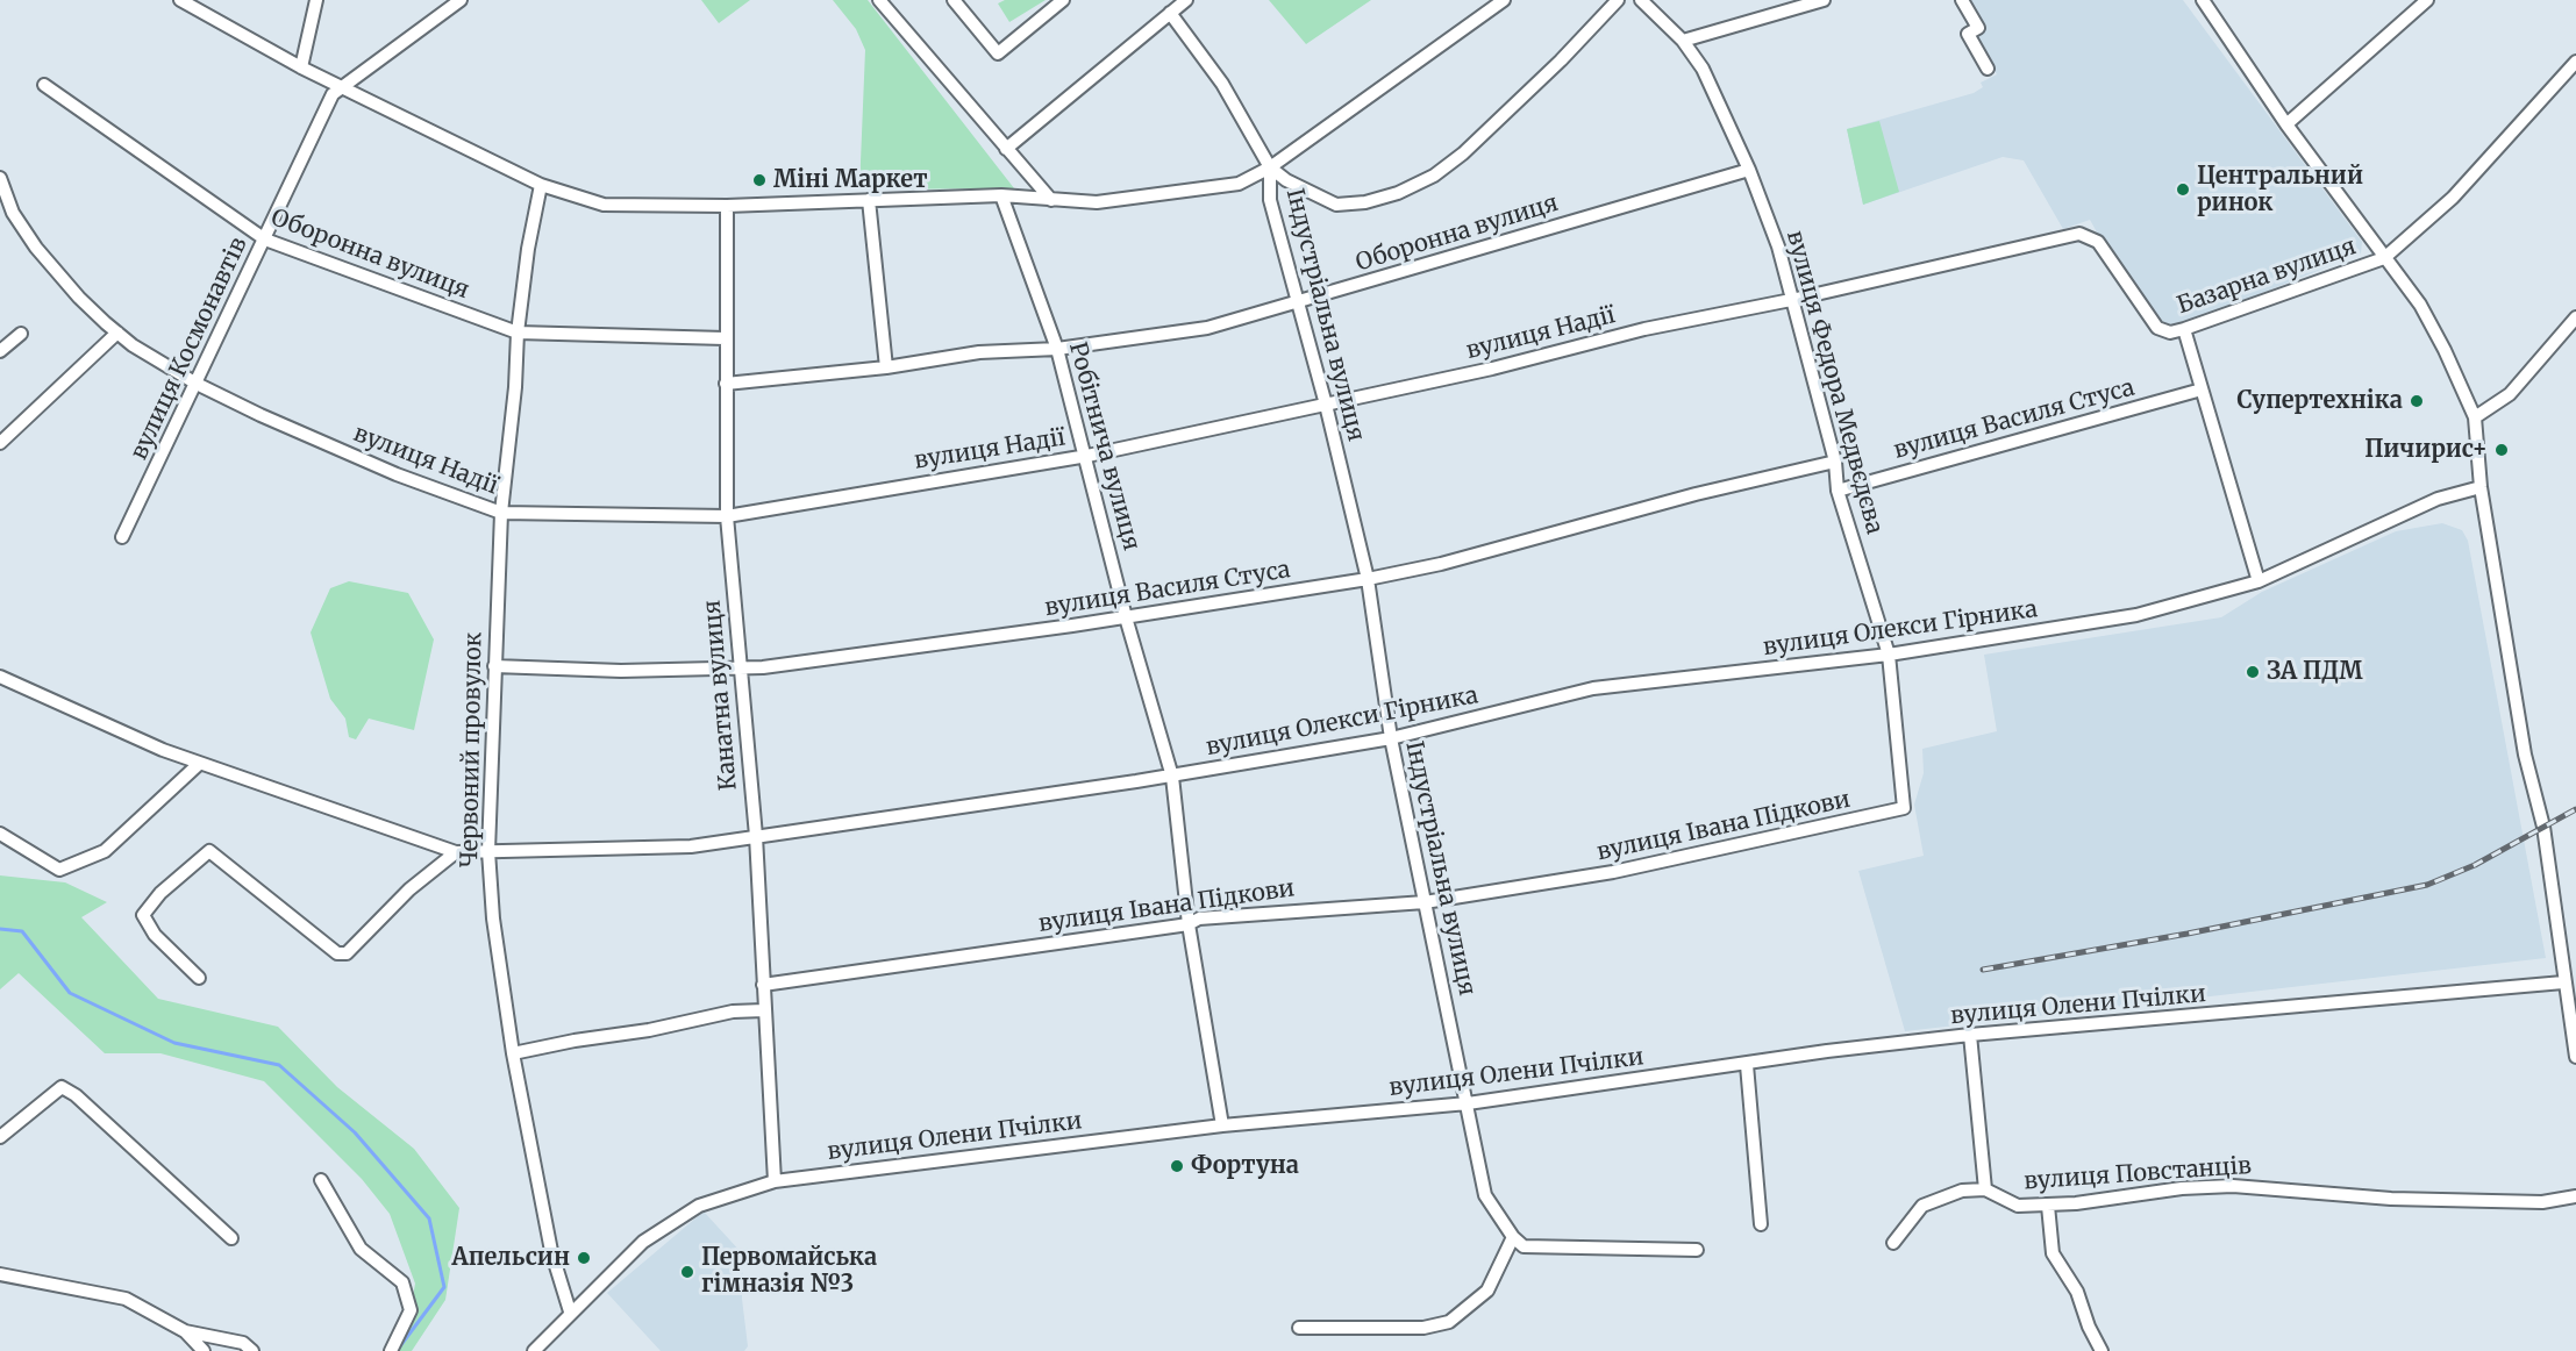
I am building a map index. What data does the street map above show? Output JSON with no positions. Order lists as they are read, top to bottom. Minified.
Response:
{"streets":{"street":["Оборонна вулиця","Базарна вулиця","Індустріальна вулиця","вулиця Надії","вулиця Космонавтів","вулиця Федора Медвєдєва","вулиця Василя Стуса","Робітнича вулиця","вулиця Олекси Гірника","Канатна вулиця","Червоний провулок","вулиця Івана Підкови","вулиця Олени Пчілки","вулиця Повстанців"]},"crossings":[["Оборонна вулиця","Індустріальна вулиця"],["Оборонна вулиця","вулиця Космонавтів"],["Оборонна вулиця","вулиця Федора Медвєдєва"],["Оборонна вулиця","Робітнича вулиця"],["Оборонна вулиця","Канатна вулиця"],["Оборонна вулиця","Червоний провулок"],["Базарна вулиця","вулиця Надії"],["Індустріальна вулиця","вулиця Надії"],["Індустріальна вулиця","вулиця Василя Стуса"],["Індустріальна вулиця","вулиця Олекси Гірника"],["Індустріальна вулиця","вулиця Івана Підкови"],["Індустріальна вулиця","вулиця Олени Пчілки"],["вулиця Надії","вулиця Космонавтів"],["вулиця Надії","вулиця Федора Медвєдєва"],["вулиця Надії","Робітнича вулиця"],["вулиця Надії","Канатна вулиця"],["вулиця Надії","Червоний провулок"],["вулиця Федора Медвєдєва","вулиця Василя Стуса"],["вулиця Федора Медвєдєва","вулиця Олекси Гірника"],["вулиця Федора Медвєдєва","вулиця Івана Підкови"],["вулиця Василя Стуса","Робітнича вулиця"],["вулиця Василя Стуса","Канатна вулиця"],["вулиця Василя Стуса","Червоний провулок"],["Робітнича вулиця","вулиця Олекси Гірника"],["Робітнича вулиця","вулиця Івана Підкови"],["Робітнича вулиця","вулиця Олени Пчілки"],["вулиця Олекси Гірника","Канатна вулиця"],["вулиця Олекси Гірника","Червоний провулок"],["Канатна вулиця","вулиця Івана Підкови"],["Канатна вулиця","вулиця Олени Пчілки"],["Червоний провулок","вулиця Олени Пчілки"]],"places":["Міні Маркет","Центральний ринок","Супертехніка","Пичирис+","ЗА ПДМ","Фортуна","Апельсин","Первомайська гімназія №3"]}
